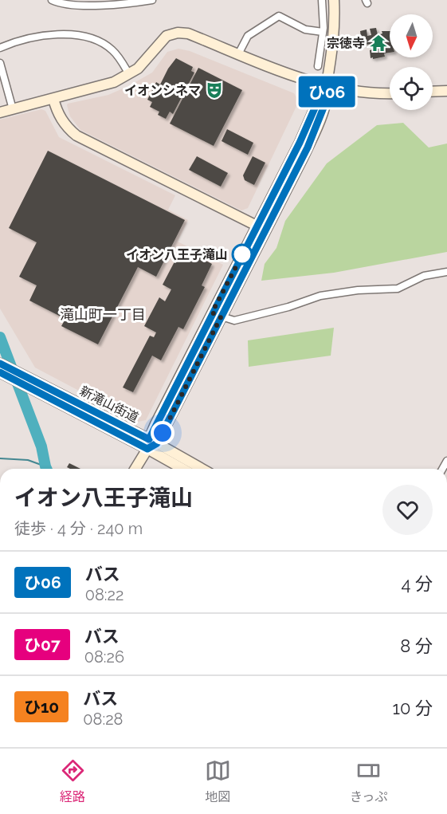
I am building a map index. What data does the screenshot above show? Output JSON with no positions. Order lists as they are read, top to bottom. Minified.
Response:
{"streets":{"street":["新滝山街道"]},"districts":["滝山町一丁目"],"places":{"temple":["宗徳寺"],"theatre":["イオンシネマ"],"other":["イオン八王子滝山"]},"lines":["bus line ひ06"],"north":"bottom","page":{"on_map":"ひ06","heading":["イオン八王子滝山","徒歩 · 4 分 · 240 m"],"list":[{"mark":"ひ06","name":"バス","note":"08:22","value":"4 分"},{"mark":"ひ07","name":"バス","note":"08:26","value":"8 分"},{"mark":"ひ10","name":"バス","note":"08:28","value":"10 分"}],"tabs":["経路","地図","きっぷ"]}}
